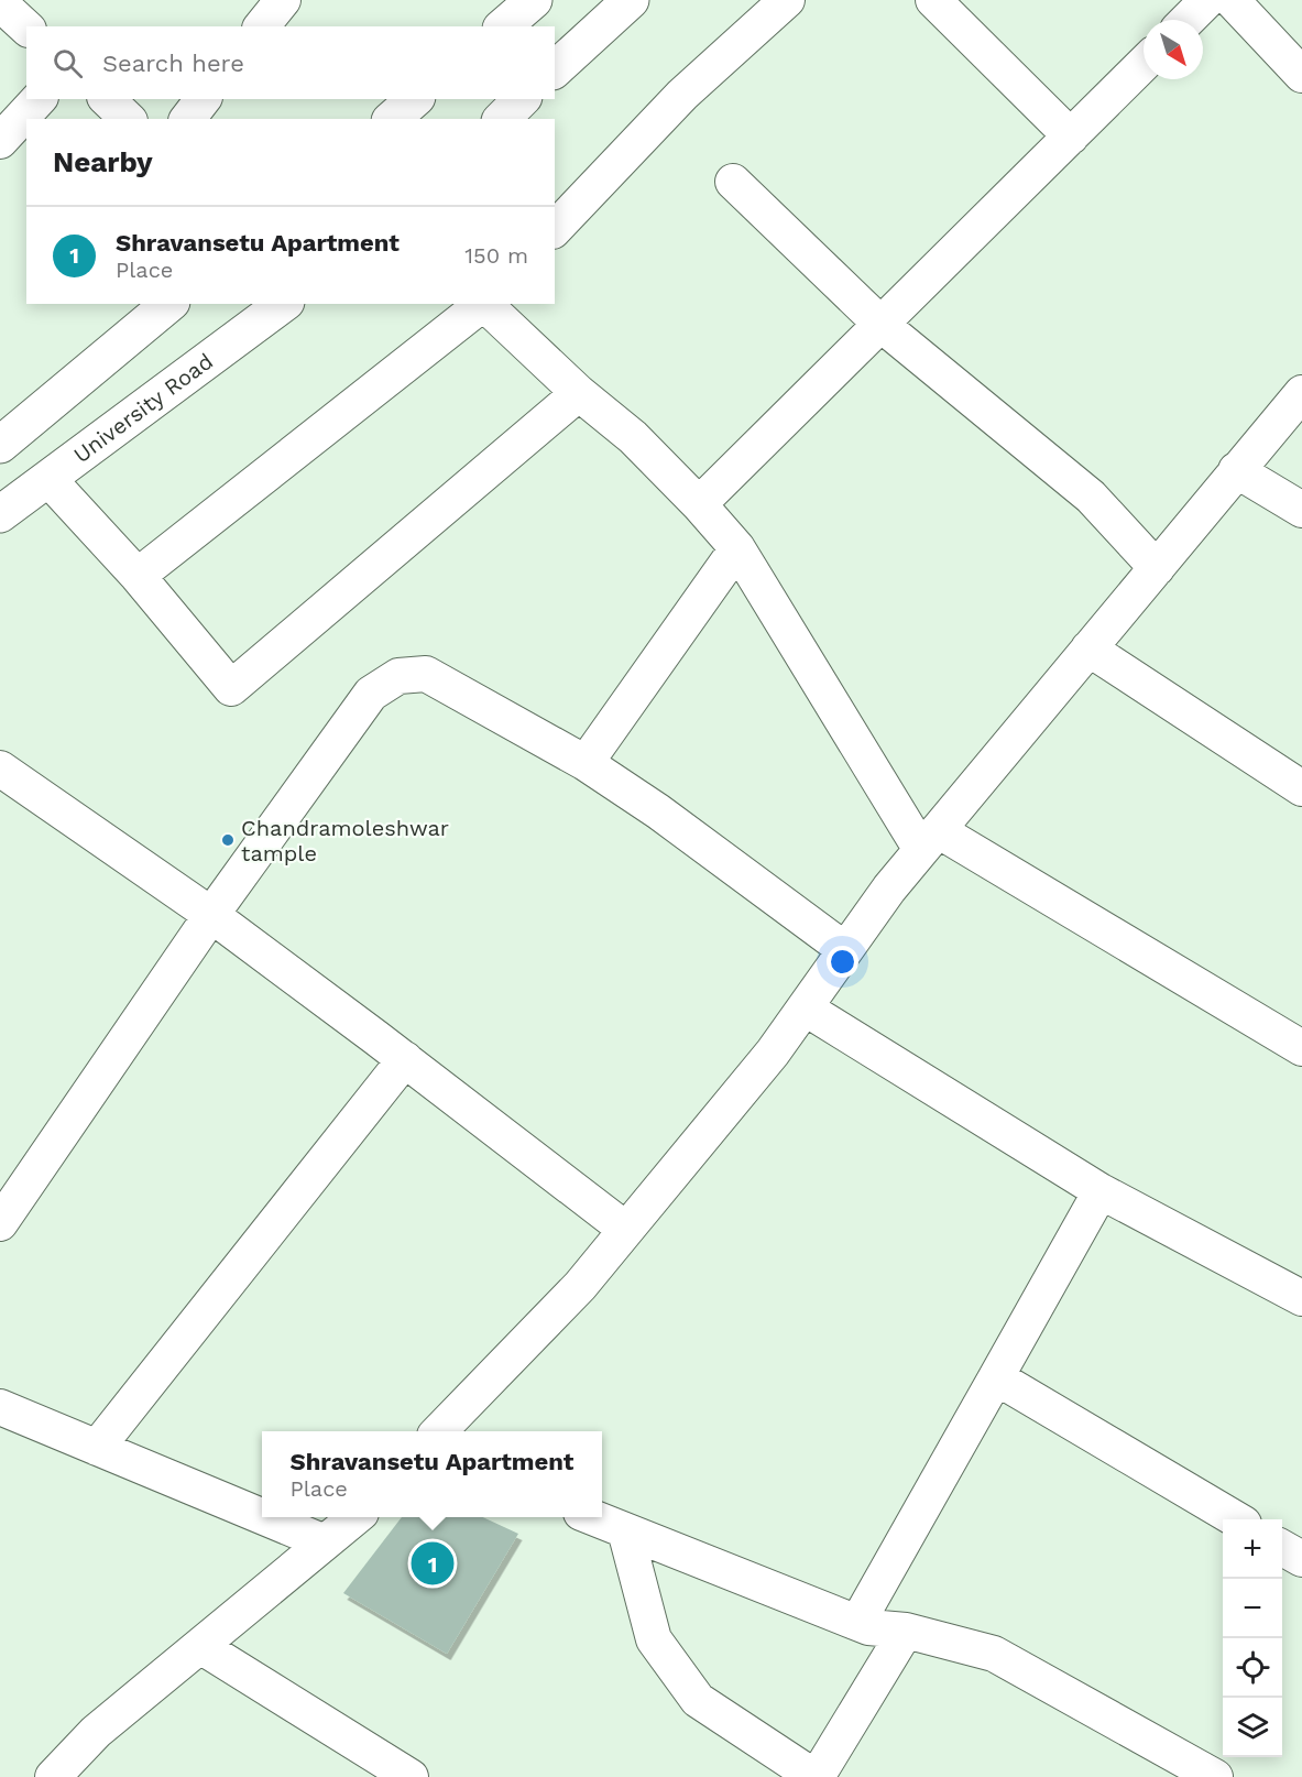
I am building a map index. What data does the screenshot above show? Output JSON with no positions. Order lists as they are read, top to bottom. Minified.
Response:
{"streets":{"street":["University Road"]},"places":["Chandramoleshwar tample"],"north":"bottom right","page":{"search":"Search here","heading":"Nearby","list":[{"mark":"1","name":"Shravansetu Apartment","note":"Place","value":"150 m"}],"popup":["Shravansetu Apartment","Place"],"map_buttons":["+","−"],"pins":"1"}}
